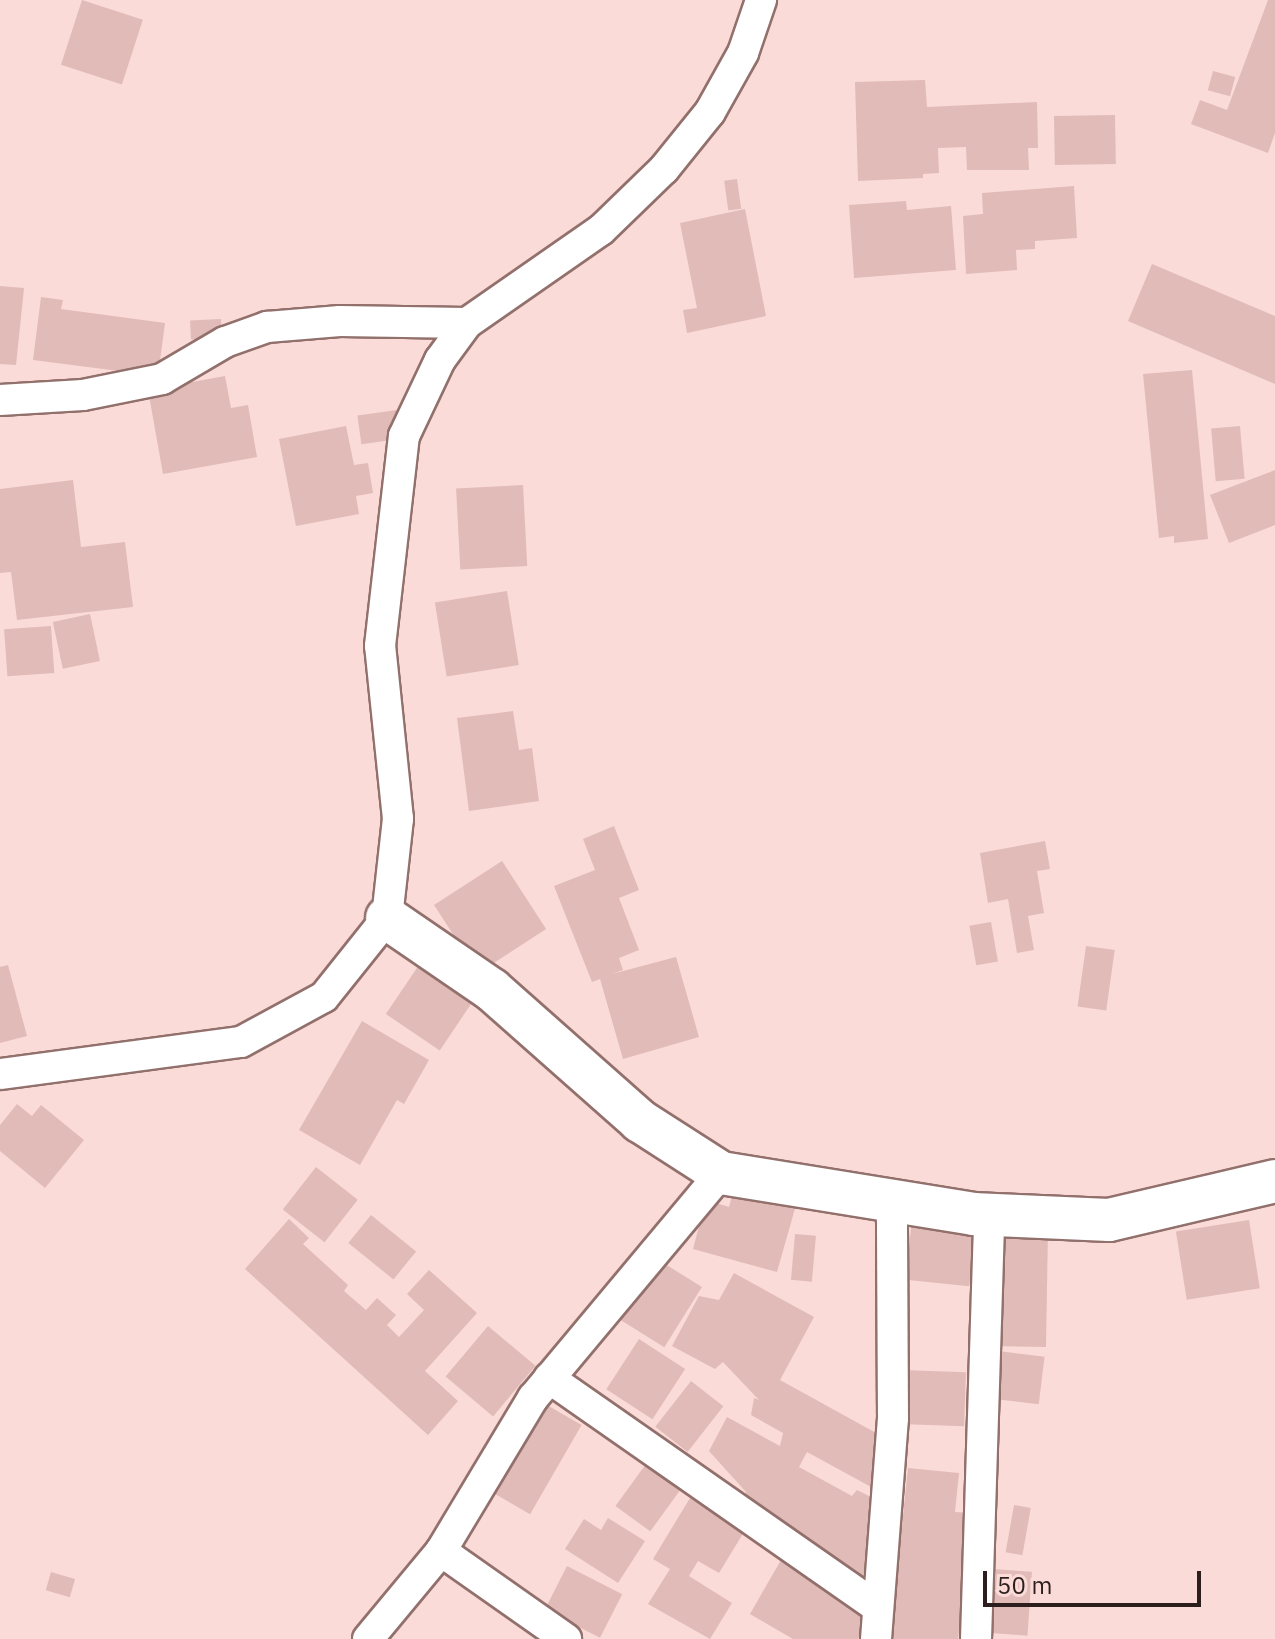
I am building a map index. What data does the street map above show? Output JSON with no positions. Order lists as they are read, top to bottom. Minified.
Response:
{"scale_bar":"50 m"}
